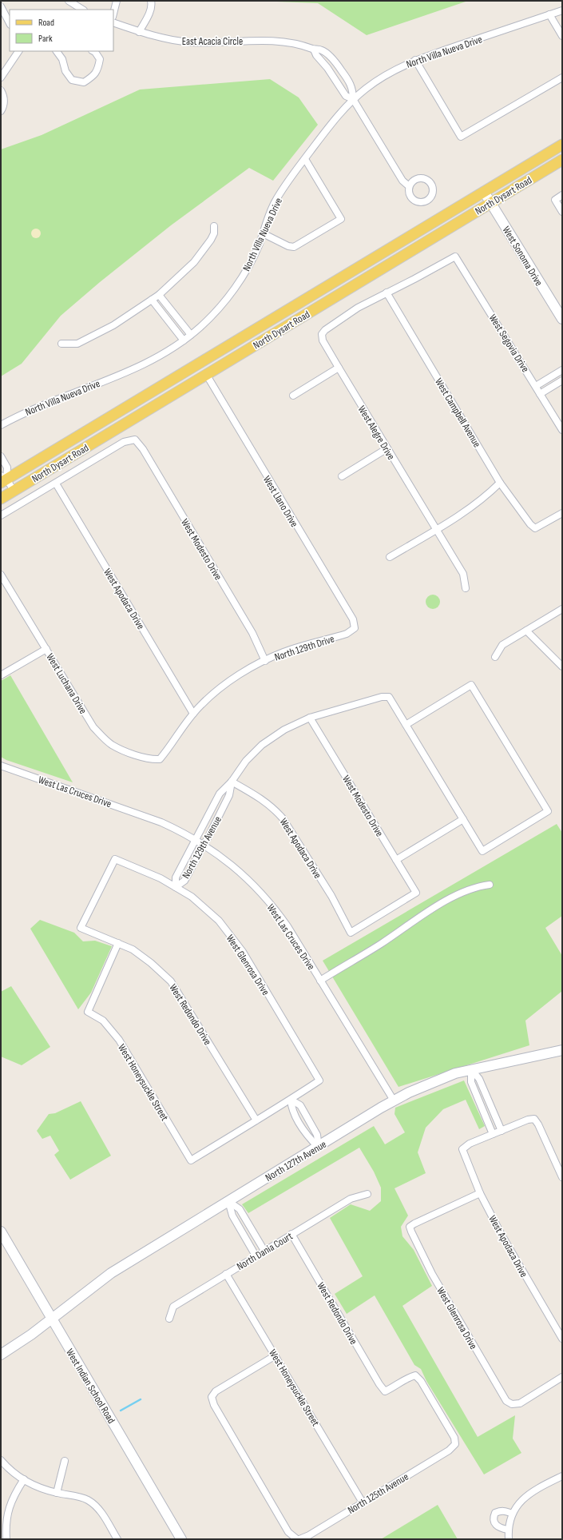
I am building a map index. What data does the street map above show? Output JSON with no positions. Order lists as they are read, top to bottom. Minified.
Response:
{"streets":{"main road":["North Dysart Road"],"street":["East Acacia Circle","North Villa Nueva Drive","West Sonoma Drive","West Segovia Drive","West Campbell Avenue","West Alegre Drive","West Llano Drive","West Modesto Drive","West Apodaca Drive","North 129th Drive","West Luchana Drive","West Las Cruces Drive","North 129th Avenue","West Glenrosa Drive","West Redondo Drive","West Honeysuckle Street","North 127th Avenue","North Dania Court","West Indian School Road","North 125th Avenue"]},"crossings":[["East Acacia Circle","North Villa Nueva Drive"],["North Dysart Road","West Sonoma Drive"],["North Dysart Road","West Llano Drive"],["West Segovia Drive","West Campbell Avenue"],["West Segovia Drive","West Alegre Drive"],["West Campbell Avenue","West Alegre Drive"],["West Llano Drive","North 129th Drive"],["West Modesto Drive","West Apodaca Drive"],["West Modesto Drive","North 129th Drive"],["West Modesto Drive","North 129th Avenue"],["West Apodaca Drive","North 129th Drive"],["West Apodaca Drive","North 129th Avenue"],["West Apodaca Drive","West Glenrosa Drive"],["North 129th Drive","West Luchana Drive"],["West Las Cruces Drive","North 129th Avenue"],["West Las Cruces Drive","North 127th Avenue"],["North 129th Avenue","West Glenrosa Drive"],["West Glenrosa Drive","West Redondo Drive"],["West Redondo Drive","West Honeysuckle Street"],["West Redondo Drive","North Dania Court"],["West Redondo Drive","North 125th Avenue"],["West Honeysuckle Street","North Dania Court"],["West Honeysuckle Street","North 125th Avenue"],["North 127th Avenue","West Indian School Road"]],"legend":["Road","Park"]}
